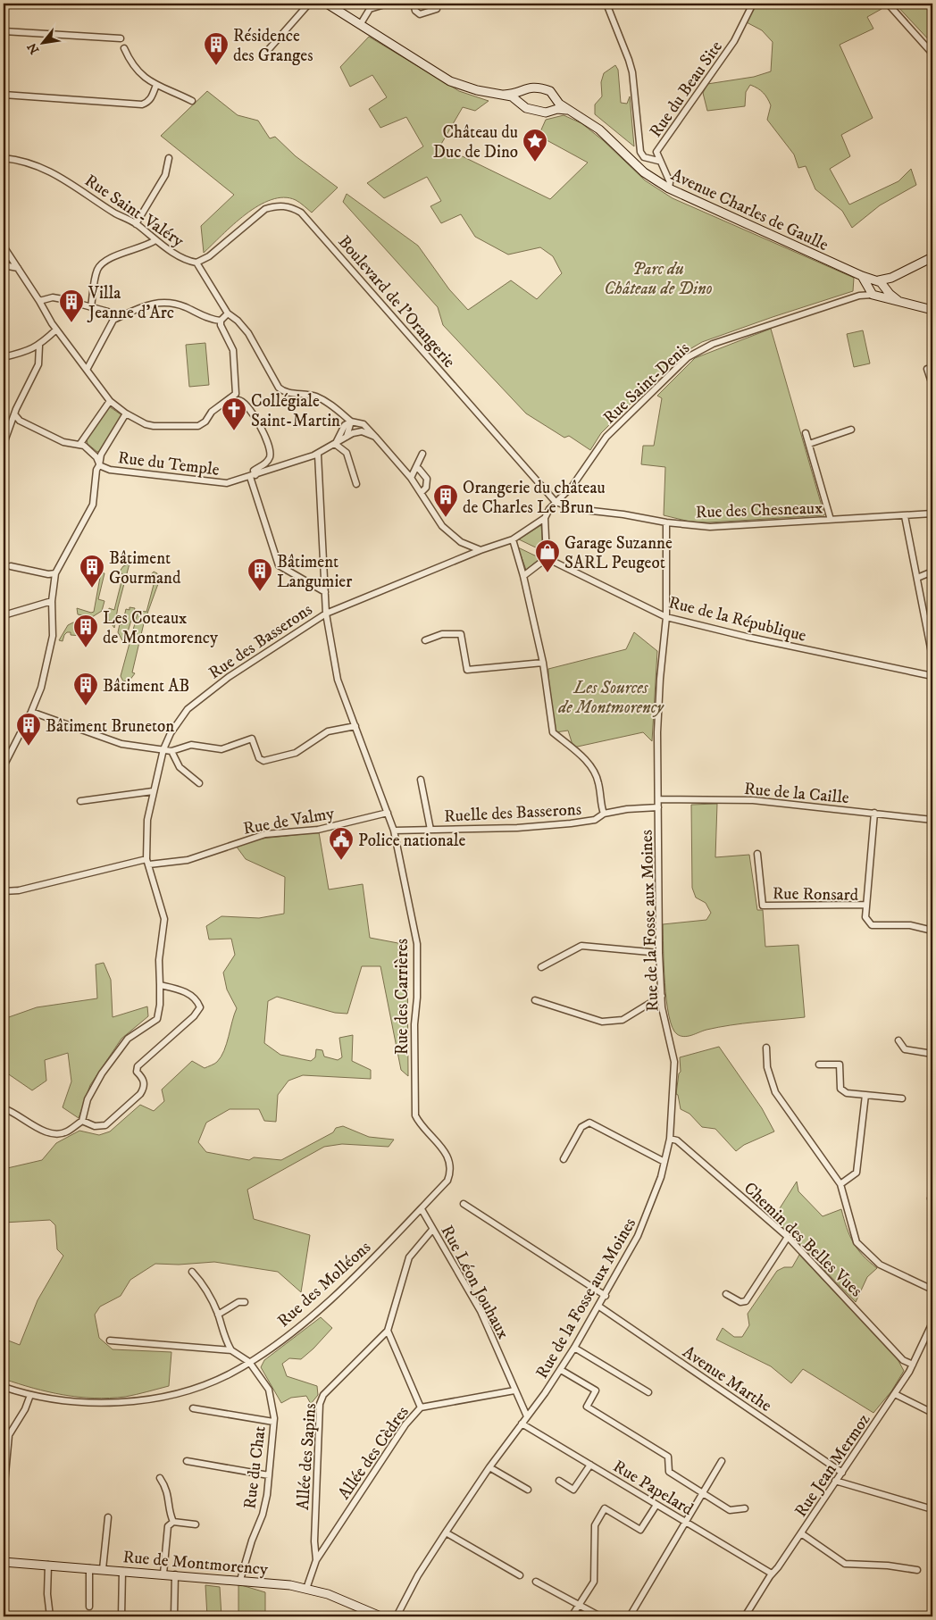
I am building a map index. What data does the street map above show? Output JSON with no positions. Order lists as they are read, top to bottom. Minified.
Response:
{"streets":{"main road":["Avenue Charles de Gaulle","Rue de Montmorency"],"street":["Rue du Beau Site","Rue Saint-Valéry","Boulevard de l'Orangerie","Rue Saint-Denis","Rue du Temple","Rue des Chesneaux","Rue de la République","Rue des Basserons","Rue de la Caille","Ruelle des Basserons","Rue de Valmy","Rue Ronsard","Rue de la Fosse aux Moines","Rue des Carrières","Chemin des Belles Vues","Rue Léon Jouhaux","Rue des Molléons","Avenue Marthe","Allée des Cèdres","Allée des Sapins","Rue Jean Mermoz","Rue du Chat","Rue Papelard"]},"crossings":[["Rue du Beau Site","Avenue Charles de Gaulle"],["Avenue Charles de Gaulle","Rue Saint-Denis"],["Rue Saint-Valéry","Boulevard de l'Orangerie"],["Rue Saint-Valéry","Rue du Temple"],["Boulevard de l'Orangerie","Rue Saint-Denis"],["Boulevard de l'Orangerie","Rue des Chesneaux"],["Rue Saint-Denis","Rue des Chesneaux"],["Rue du Temple","Rue des Carrières"],["Rue des Chesneaux","Rue de la Fosse aux Moines"],["Rue de la République","Rue de la Fosse aux Moines"],["Rue des Basserons","Rue de Valmy"],["Rue des Basserons","Rue des Carrières"],["Rue de la Caille","Rue de la Fosse aux Moines"],["Ruelle des Basserons","Rue de la Fosse aux Moines"],["Ruelle des Basserons","Rue des Carrières"],["Rue de Valmy","Rue des Carrières"],["Rue de la Fosse aux Moines","Chemin des Belles Vues"],["Rue de la Fosse aux Moines","Rue Léon Jouhaux"],["Rue de la Fosse aux Moines","Avenue Marthe"],["Rue de la Fosse aux Moines","Rue Papelard"],["Rue des Carrières","Rue Léon Jouhaux"],["Rue des Carrières","Rue des Molléons"],["Chemin des Belles Vues","Rue Jean Mermoz"],["Rue Léon Jouhaux","Rue des Molléons"],["Rue Léon Jouhaux","Allée des Sapins"],["Rue des Molléons","Rue du Chat"],["Avenue Marthe","Rue Jean Mermoz"],["Allée des Cèdres","Allée des Sapins"],["Allée des Sapins","Rue de Montmorency"],["Rue Jean Mermoz","Rue Papelard"],["Rue du Chat","Rue de Montmorency"]],"parks":["Parc du Château de Dino","Les Sources de Montmorency"],"places":{"building":["Résidence des Granges","Villa Jeanne d'Arc","Orangerie du château de Charles Le Brun","Bâtiment Gourmand","Bâtiment Langumier","Les Coteaux de Montmorency","Bâtiment AB","Bâtiment Bruneton"],"place":["Château du Duc de Dino"],"church":["Collégiale Saint-Martin"],"shop":["Garage Suzanne SARL Peugeot"],"public building":["Police nationale"]},"north":"bottom left"}
